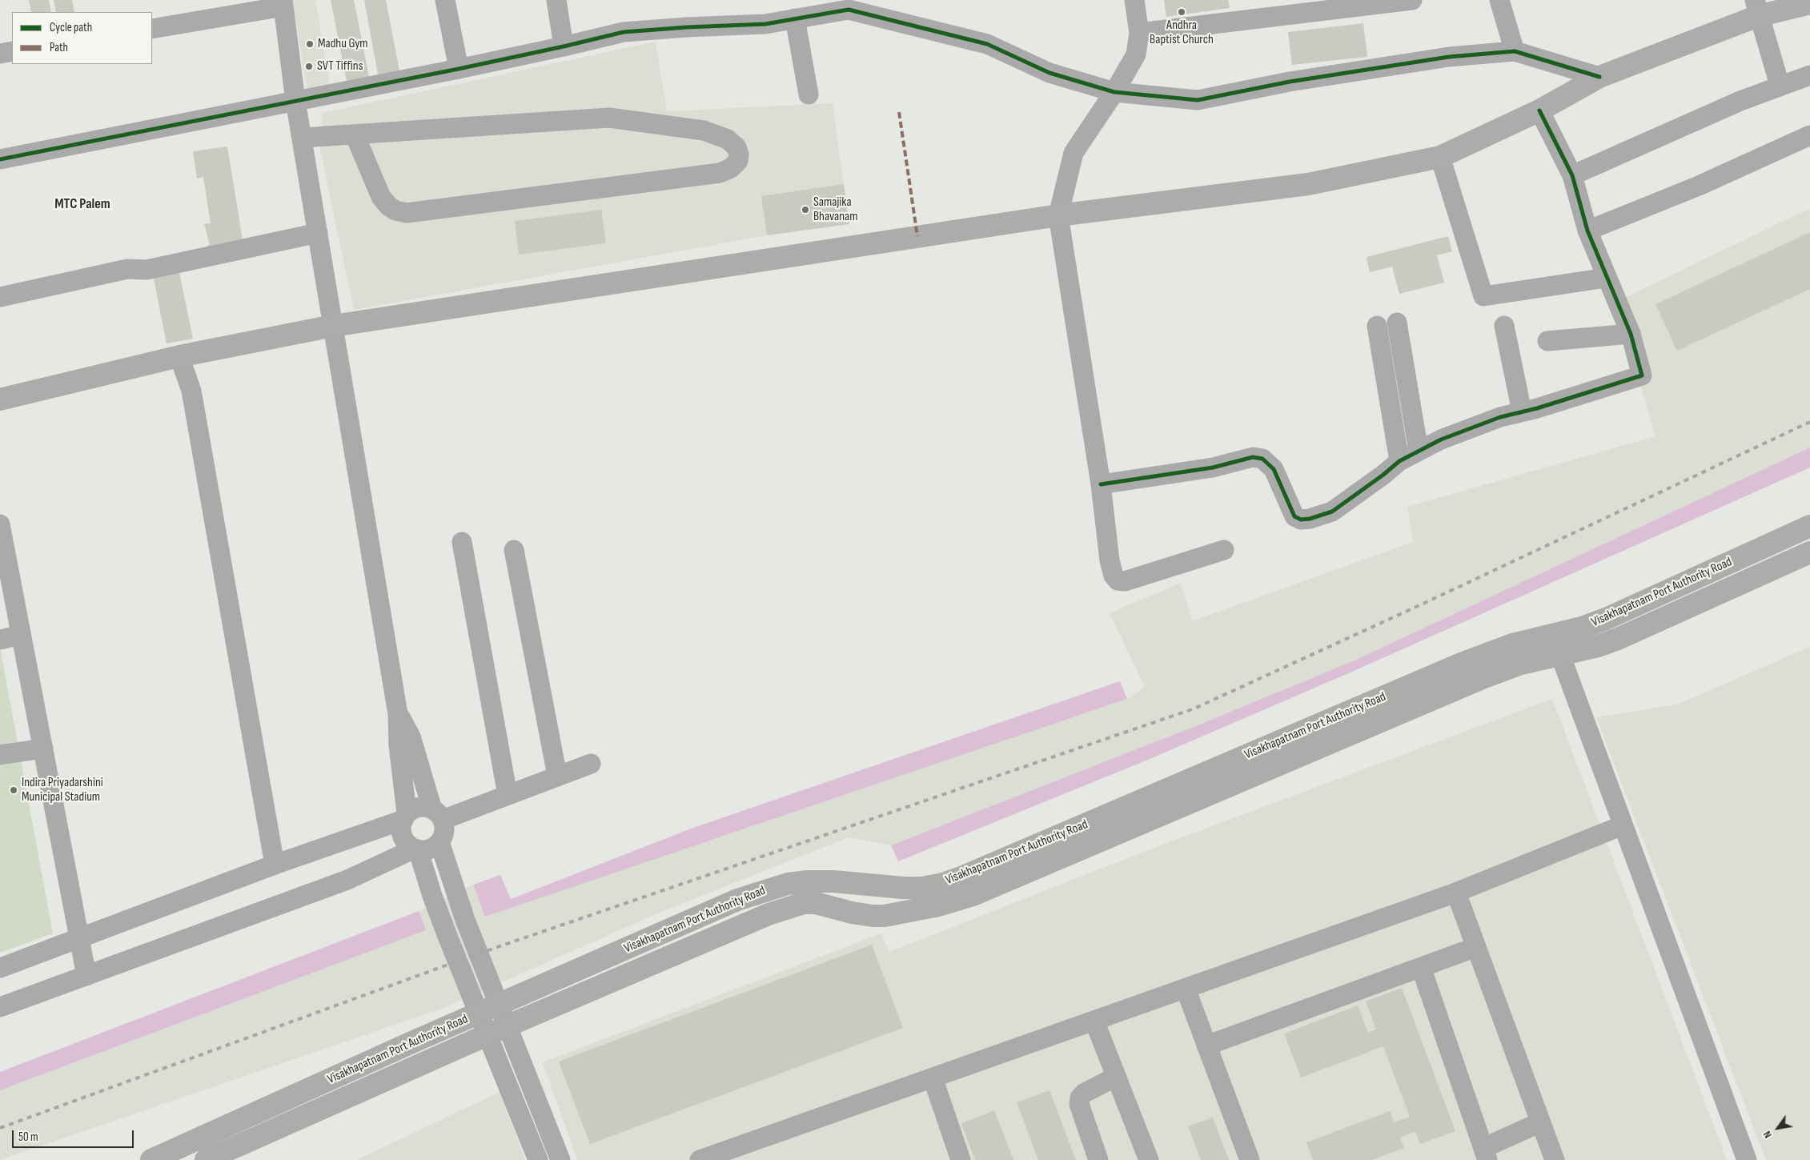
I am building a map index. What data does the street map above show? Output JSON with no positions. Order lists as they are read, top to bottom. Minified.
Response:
{"streets":{"main road":["Visakhapatnam Port Authority Road"]},"districts":["MTC Palem"],"places":["Andhra Baptist Church","Madhu Gym","SVT Tiffins","Samajika Bhavanam","Indira Priyadarshini Municipal Stadium"],"legend":["Cycle path","Path"],"scale_bar":"50 m","north":"bottom left"}
